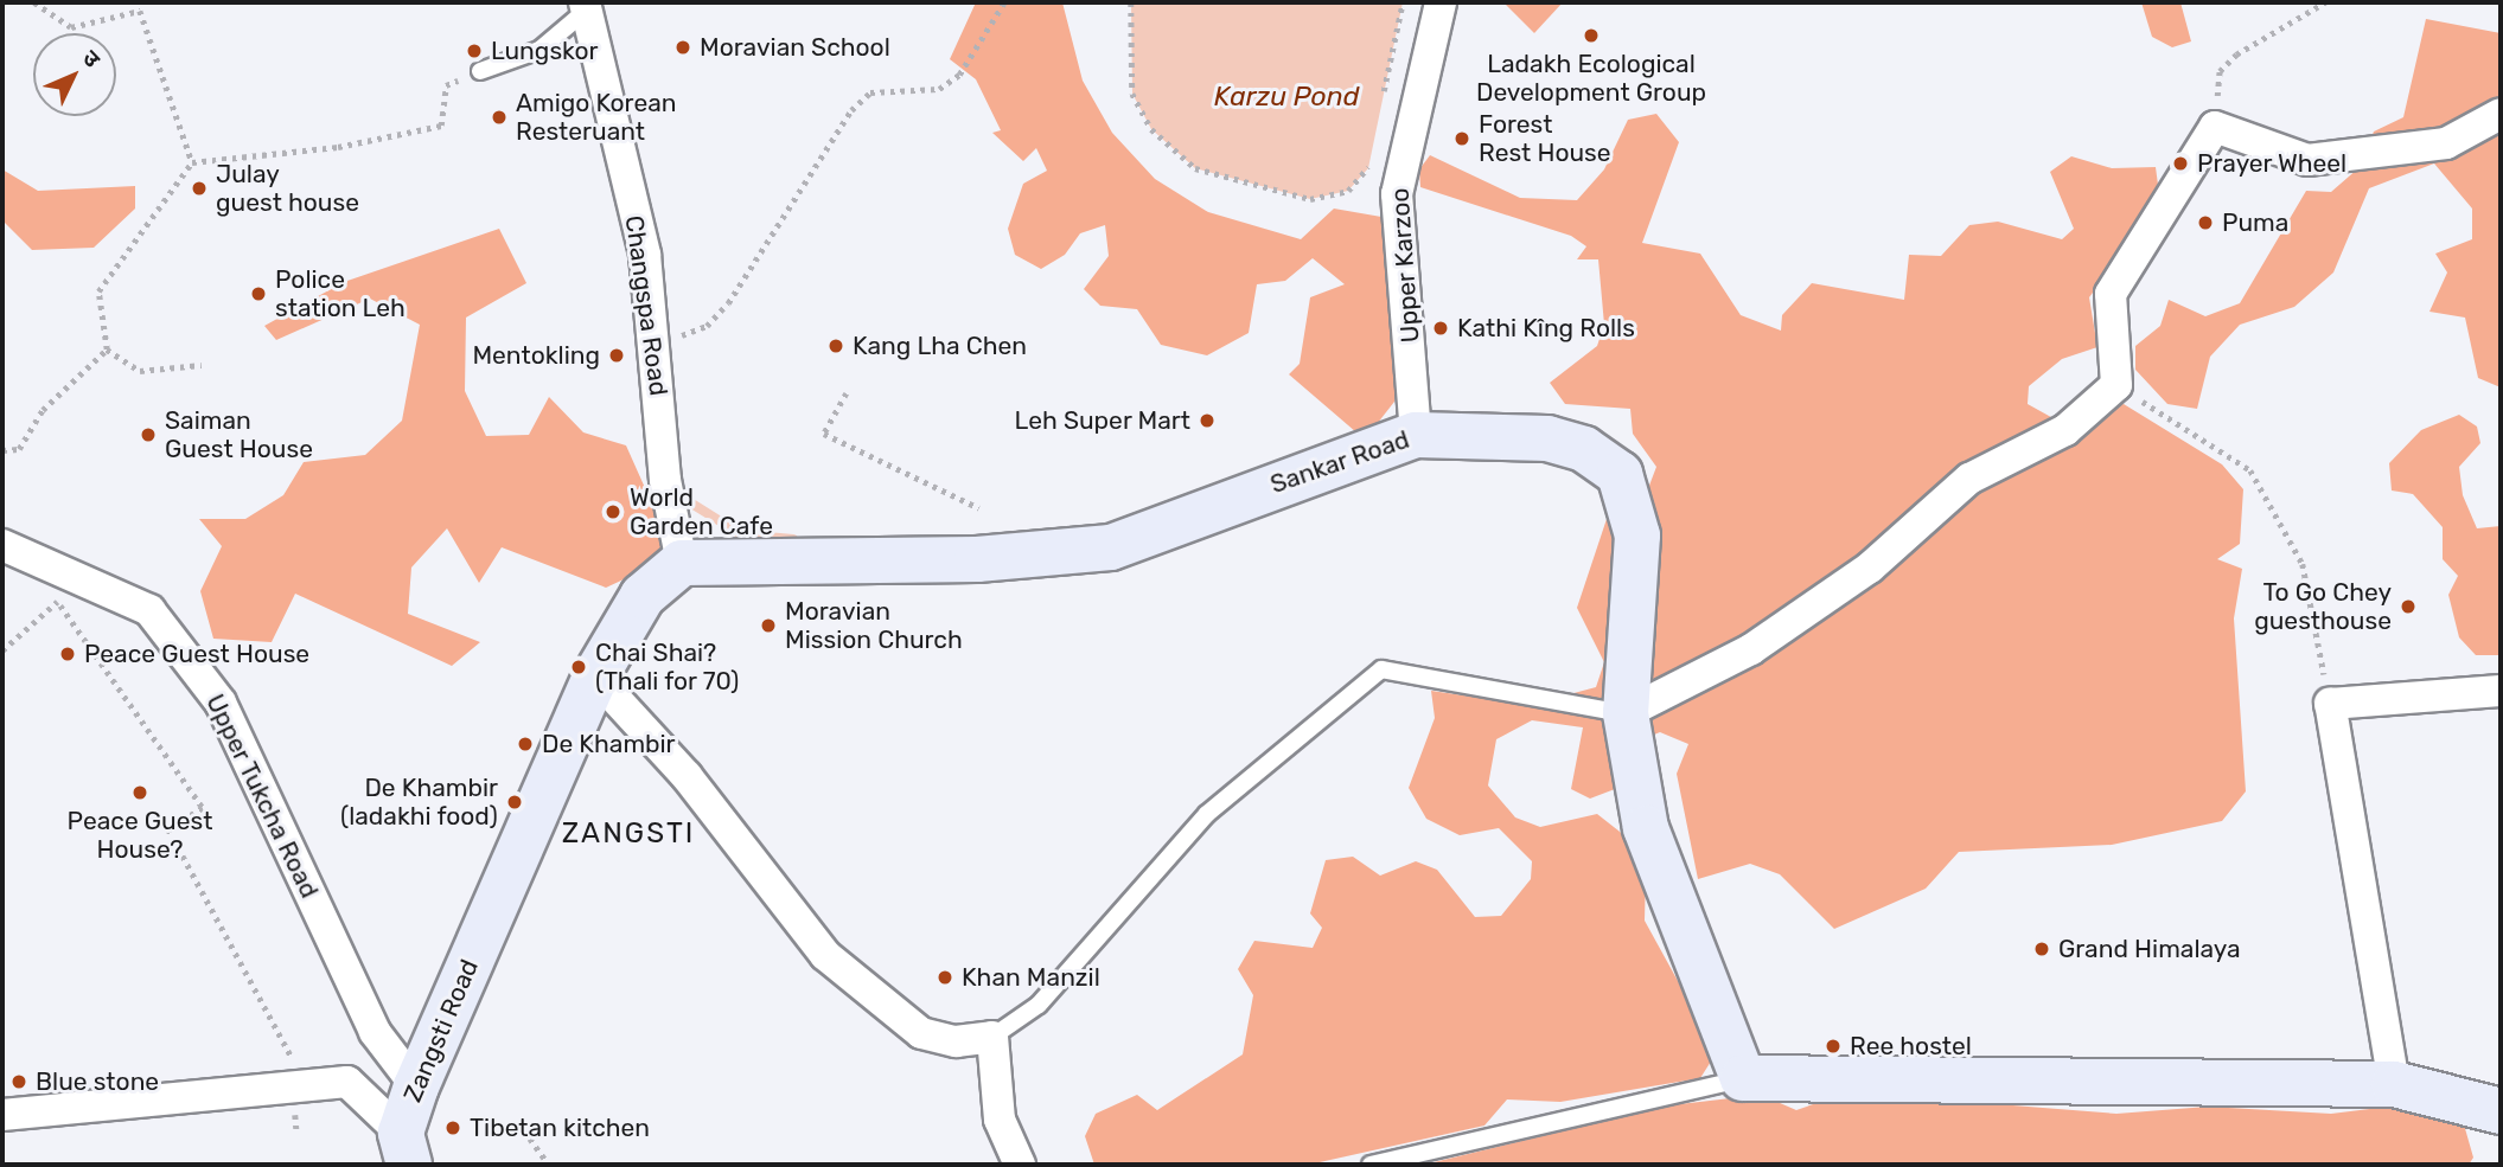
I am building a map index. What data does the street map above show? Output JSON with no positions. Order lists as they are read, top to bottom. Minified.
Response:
{"streets":{"main road":["Sankar Road","Zangsti Road"],"street":["Upper Karzoo","Changspa Road","Upper Tukcha Road"]},"crossings":[["Upper Karzoo","Sankar Road"],["Changspa Road","Sankar Road"],["Changspa Road","Zangsti Road"],["Sankar Road","Zangsti Road"],["Upper Tukcha Road","Zangsti Road"]],"districts":["ZANGSTI"],"water":["Karzu Pond"],"places":["Ladakh Ecological Development Group","Moravian School","Lungskor","Amigo Korean Resteruant","Forest Rest House","Prayer Wheel","Julay guest house","Puma","Police station Leh","Kathi Kîng Rolls","Kang Lha Chen","Mentokling","Leh Super Mart","Saiman Guest House","World Garden Cafe","To Go Chey guesthouse","Moravian Mission Church","Peace Guest House","Chai Shai? (Thali for 70)","De Khambir","Peace Guest House?","De Khambir (ladakhi food)","Grand Himalaya","Khan Manzil","Ree hostel","Blue stone","Tibetan kitchen"],"north":"top right"}
